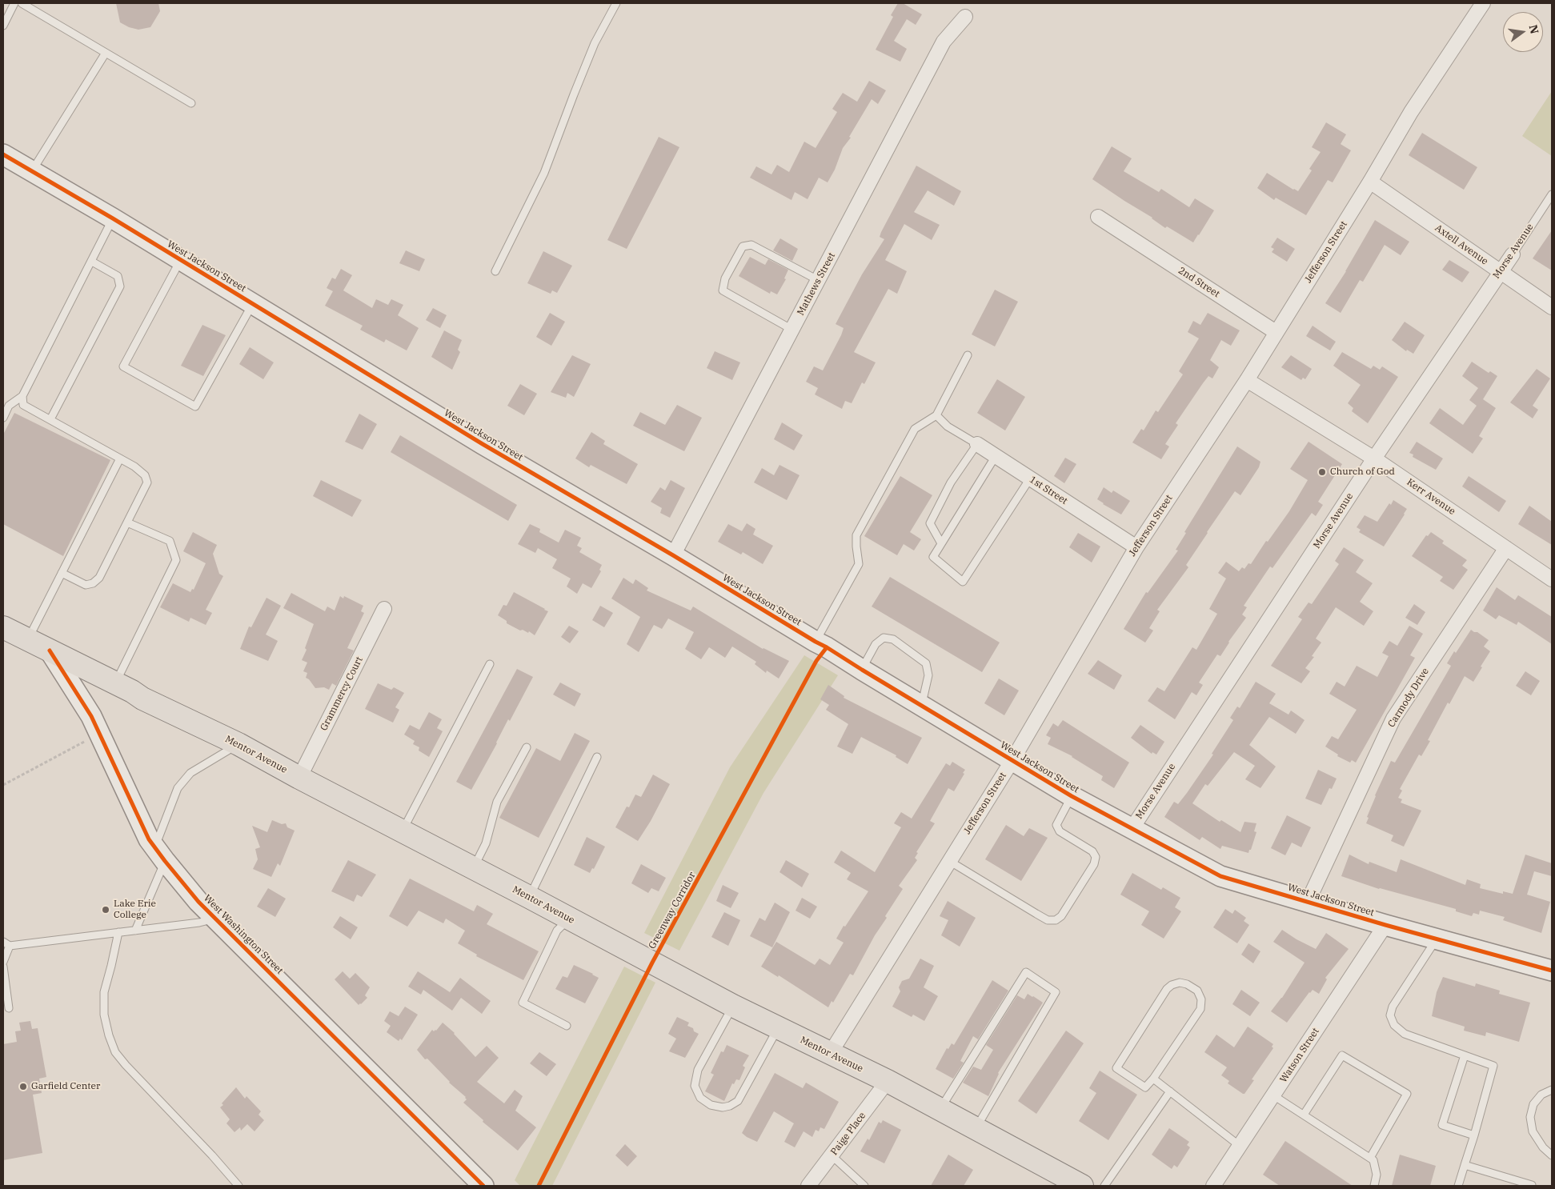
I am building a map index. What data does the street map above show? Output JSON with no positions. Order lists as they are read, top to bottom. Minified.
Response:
{"streets":{"main road":["Mentor Avenue"],"street":["Axtell Avenue","Morse Avenue","Jefferson Street","West Jackson Street","2nd Street","Mathews Street","1st Street","Kerr Avenue","Grammercy Court","Carmody Drive","West Washington Street","Watson Street","Paige Place"],"cycle path":["Greenway Corridor"]},"crossings":[["Axtell Avenue","Morse Avenue"],["Axtell Avenue","Jefferson Street"],["Morse Avenue","West Jackson Street"],["Morse Avenue","Kerr Avenue"],["Jefferson Street","West Jackson Street"],["Jefferson Street","2nd Street"],["Jefferson Street","1st Street"],["Jefferson Street","Kerr Avenue"],["Jefferson Street","Mentor Avenue"],["West Jackson Street","Mathews Street"],["West Jackson Street","Carmody Drive"],["West Jackson Street","Watson Street"],["Kerr Avenue","Carmody Drive"],["Grammercy Court","Mentor Avenue"],["Mentor Avenue","West Washington Street"],["Mentor Avenue","Paige Place"]],"places":["Church of God","Lake Erie College","Garfield Center"],"north":"right"}
